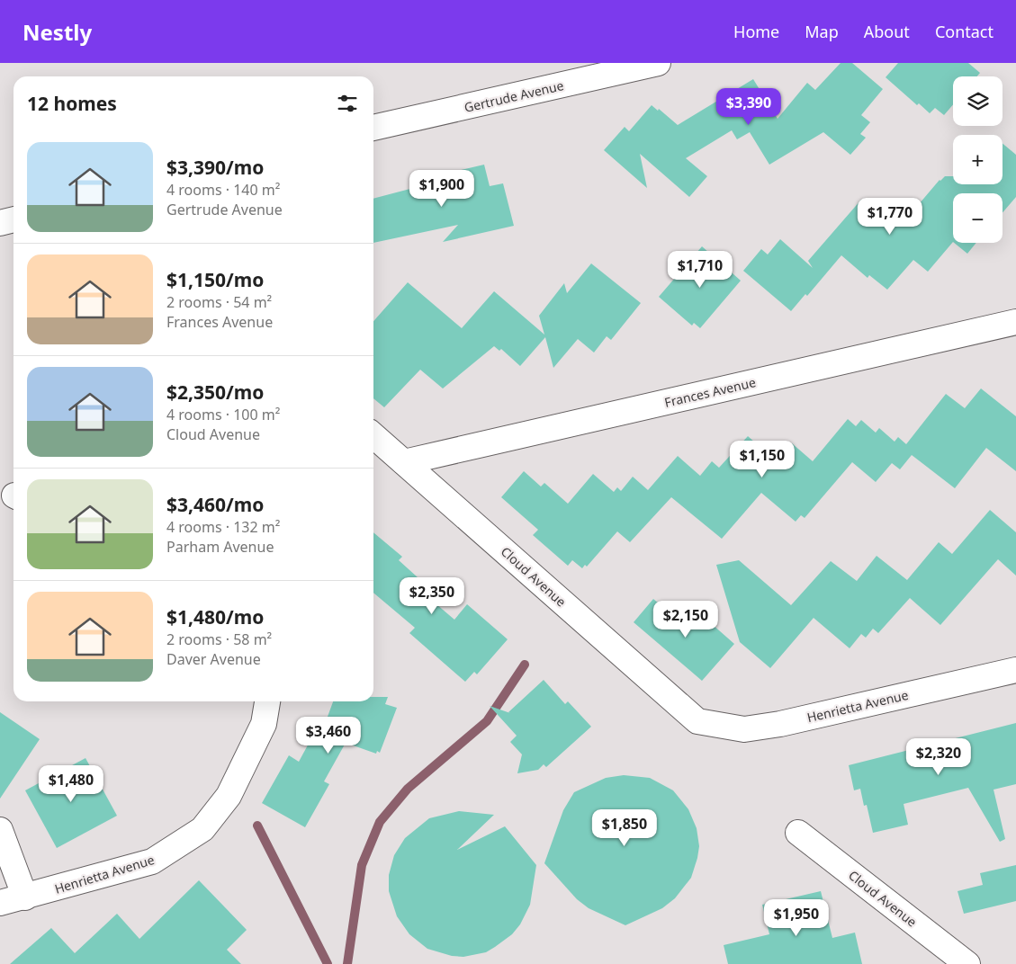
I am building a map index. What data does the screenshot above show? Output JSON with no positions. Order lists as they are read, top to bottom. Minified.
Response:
{"streets":{"street":["Gertrude Avenue","Frances Avenue","Cloud Avenue","Henrietta Avenue"]},"crossings":[["Frances Avenue","Cloud Avenue"],["Cloud Avenue","Henrietta Avenue"]],"page":{"header":"Nestly","nav":["Home","Map","About","Contact"],"map_buttons":["+","−"],"heading":"12 homes","price":["$3,390","$1,900","$1,770","$1,710","$1,150","$2,350","$2,150","$3,460","$2,320","$1,480","$1,850","$1,950"],"list":[{"name":"$3,390/mo","note":"4 rooms · 140 m² · Gertrude Avenue"},{"name":"$1,150/mo","note":"2 rooms · 54 m² · Frances Avenue"},{"name":"$2,350/mo","note":"4 rooms · 100 m² · Cloud Avenue"},{"name":"$3,460/mo","note":"4 rooms · 132 m² · Parham Avenue"},{"name":"$1,480/mo","note":"2 rooms · 58 m² · Daver Avenue"}]}}
